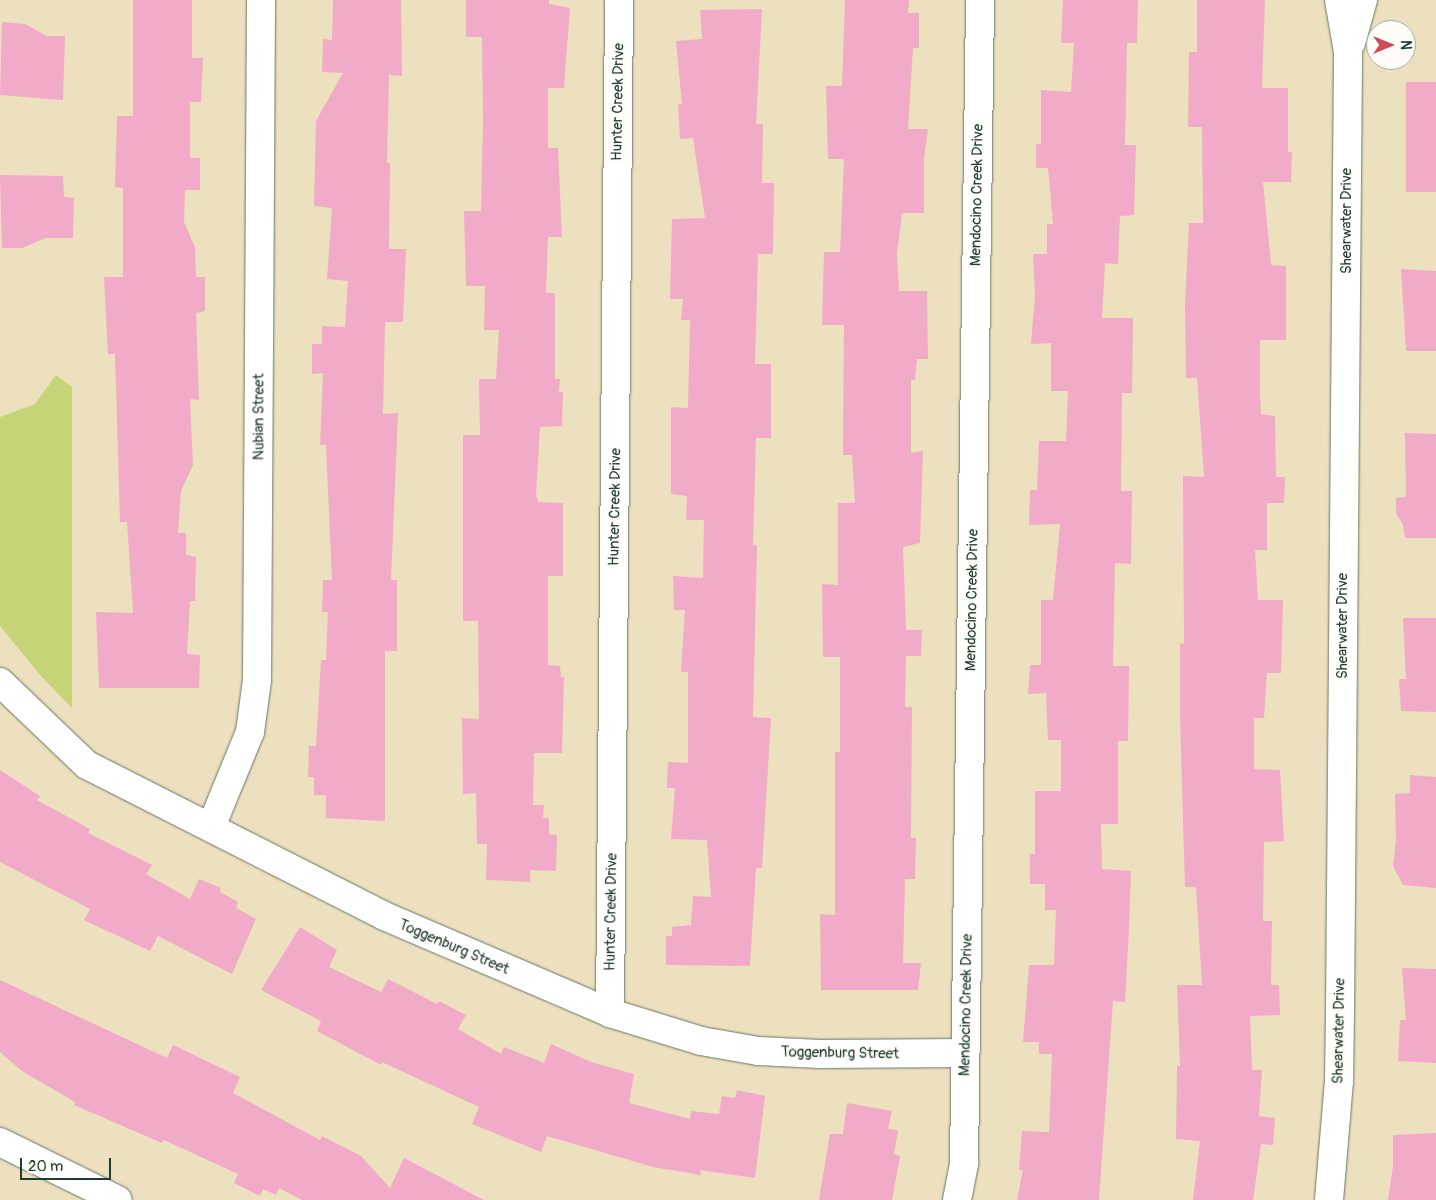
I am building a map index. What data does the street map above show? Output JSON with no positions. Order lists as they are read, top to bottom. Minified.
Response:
{"streets":{"street":["Hunter Creek Drive","Mendocino Creek Drive","Shearwater Drive","Nubian Street","Toggenburg Street"]},"crossings":[["Hunter Creek Drive","Toggenburg Street"],["Mendocino Creek Drive","Toggenburg Street"],["Nubian Street","Toggenburg Street"]],"scale_bar":"20 m","north":"right"}
